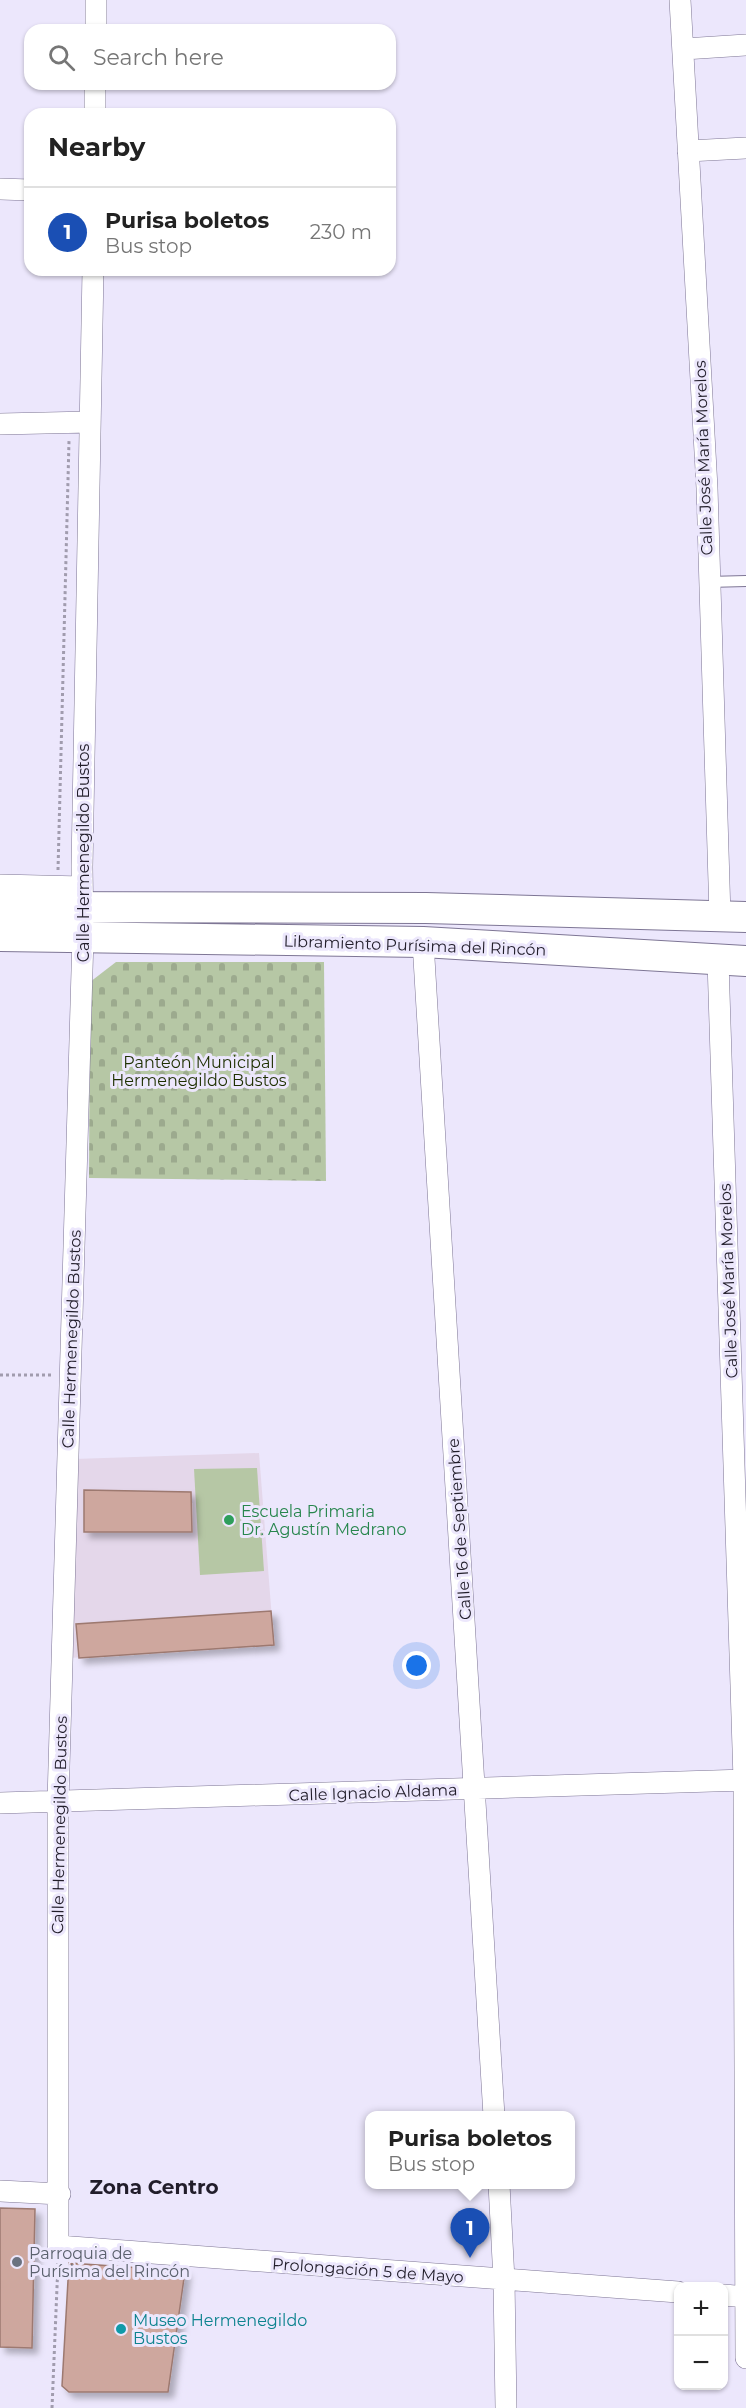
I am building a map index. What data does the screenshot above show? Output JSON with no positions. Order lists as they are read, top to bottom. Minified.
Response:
{"streets":{"main road":["Libramiento Purísima del Rincón"],"street":["Calle José María Morelos","Calle Hermenegildo Bustos","Calle 16 de Septiembre","Calle Ignacio Aldama","Prolongación 5 de Mayo"]},"crossings":[["Calle José María Morelos","Libramiento Purísima del Rincón"],["Calle José María Morelos","Calle Ignacio Aldama"],["Calle Hermenegildo Bustos","Libramiento Purísima del Rincón"],["Calle Hermenegildo Bustos","Calle Ignacio Aldama"],["Calle Hermenegildo Bustos","Prolongación 5 de Mayo"],["Libramiento Purísima del Rincón","Calle 16 de Septiembre"],["Calle 16 de Septiembre","Calle Ignacio Aldama"]],"districts":["Zona Centro"],"parks":["Panteón Municipal Hermenegildo Bustos"],"places":["Escuela Primaria Dr. Agustín Medrano","Parroquia de Purísima del Rincón","Museo Hermenegildo Bustos"],"page":{"search":"Search here","heading":"Nearby","list":[{"mark":"1","name":"Purisa boletos","note":"Bus stop","value":"230 m"}],"popup":["Purisa boletos","Bus stop"],"pins":"1","map_buttons":["+","−"]}}
